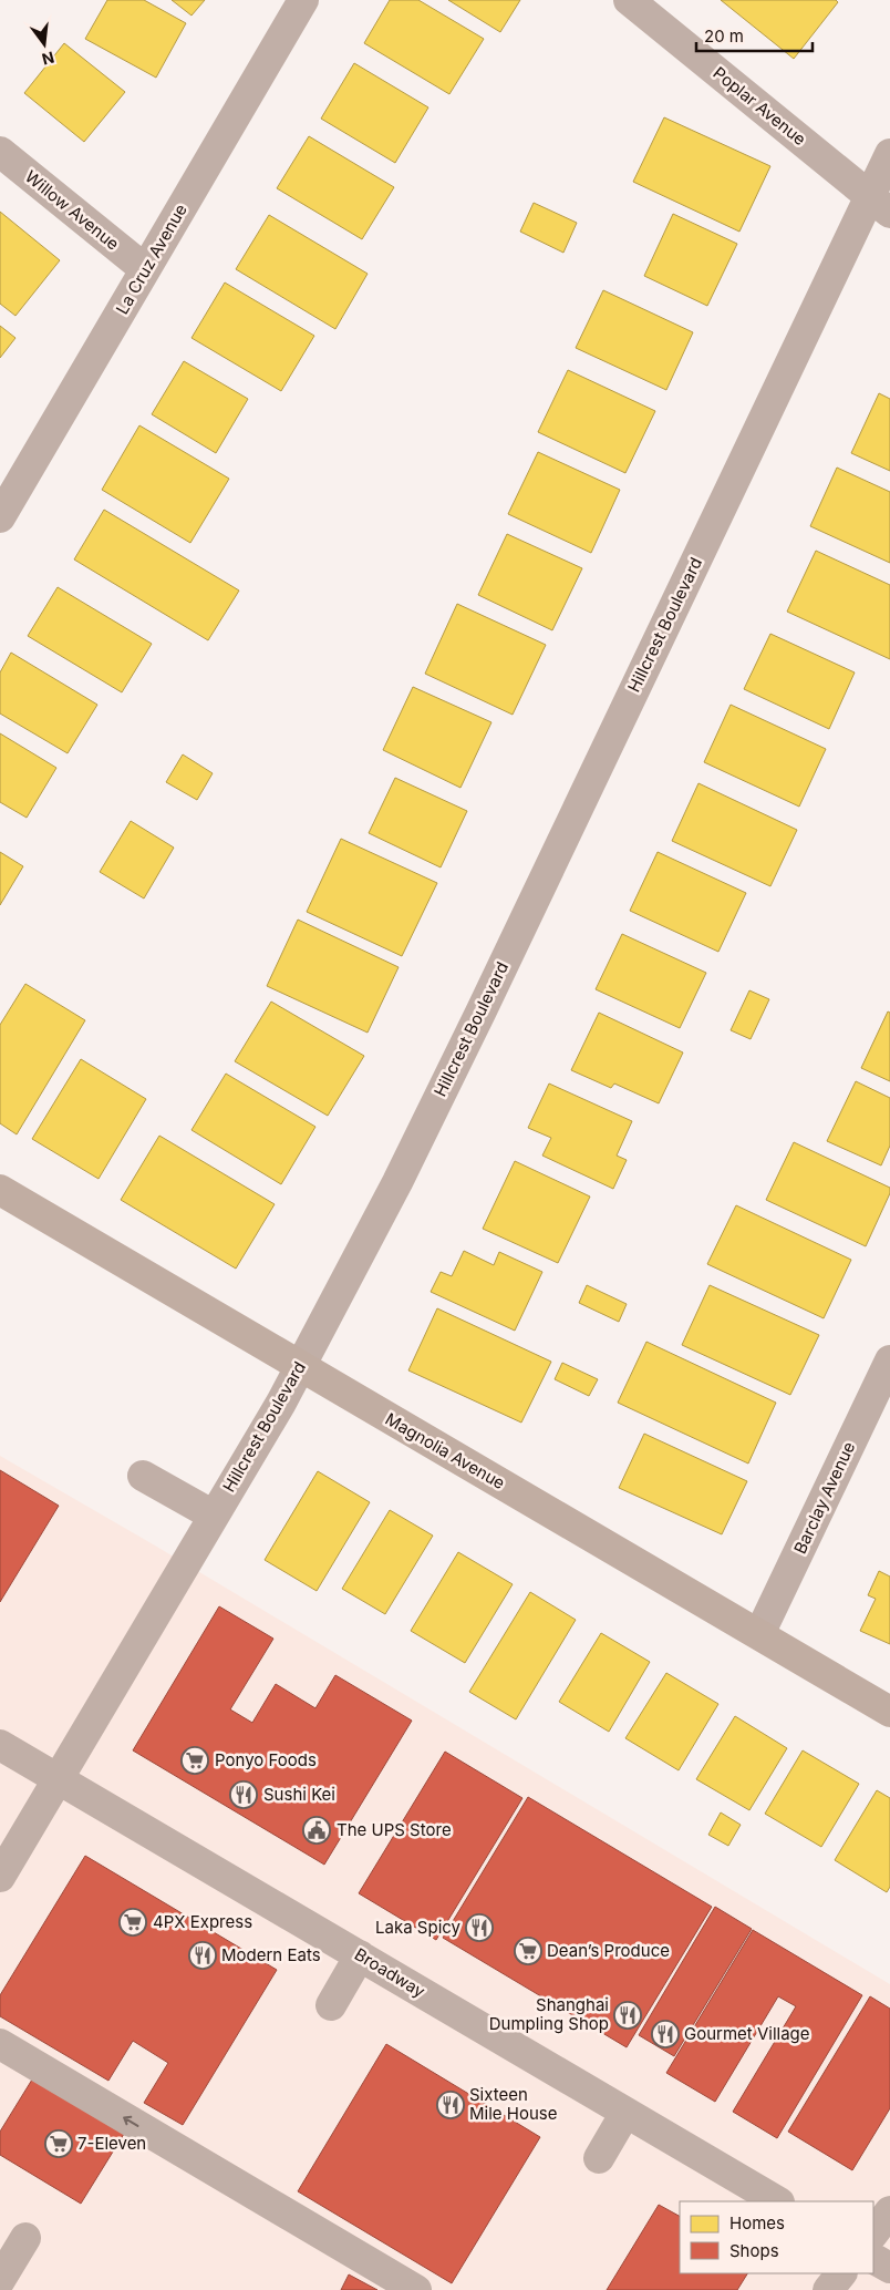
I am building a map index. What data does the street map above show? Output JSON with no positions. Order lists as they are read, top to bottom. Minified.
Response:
{"streets":{"main road":["Magnolia Avenue"],"street":["Poplar Avenue","Willow Avenue","La Cruz Avenue","Hillcrest Boulevard","Barclay Avenue","Broadway"]},"crossings":[["Poplar Avenue","Hillcrest Boulevard"],["Willow Avenue","La Cruz Avenue"],["Hillcrest Boulevard","Magnolia Avenue"],["Hillcrest Boulevard","Broadway"],["Magnolia Avenue","Barclay Avenue"]],"places":{"supermarket":["Ponyo Foods","4PX Express","Dean’s Produce","7-Eleven"],"restaurant":["Sushi Kei","Laka Spicy","Modern Eats","Shanghai Dumpling Shop","Gourmet Village","Sixteen Mile House"],"public building":["The UPS Store"]},"legend":["Homes","Shops"],"scale_bar":"20 m","north":"bottom"}
